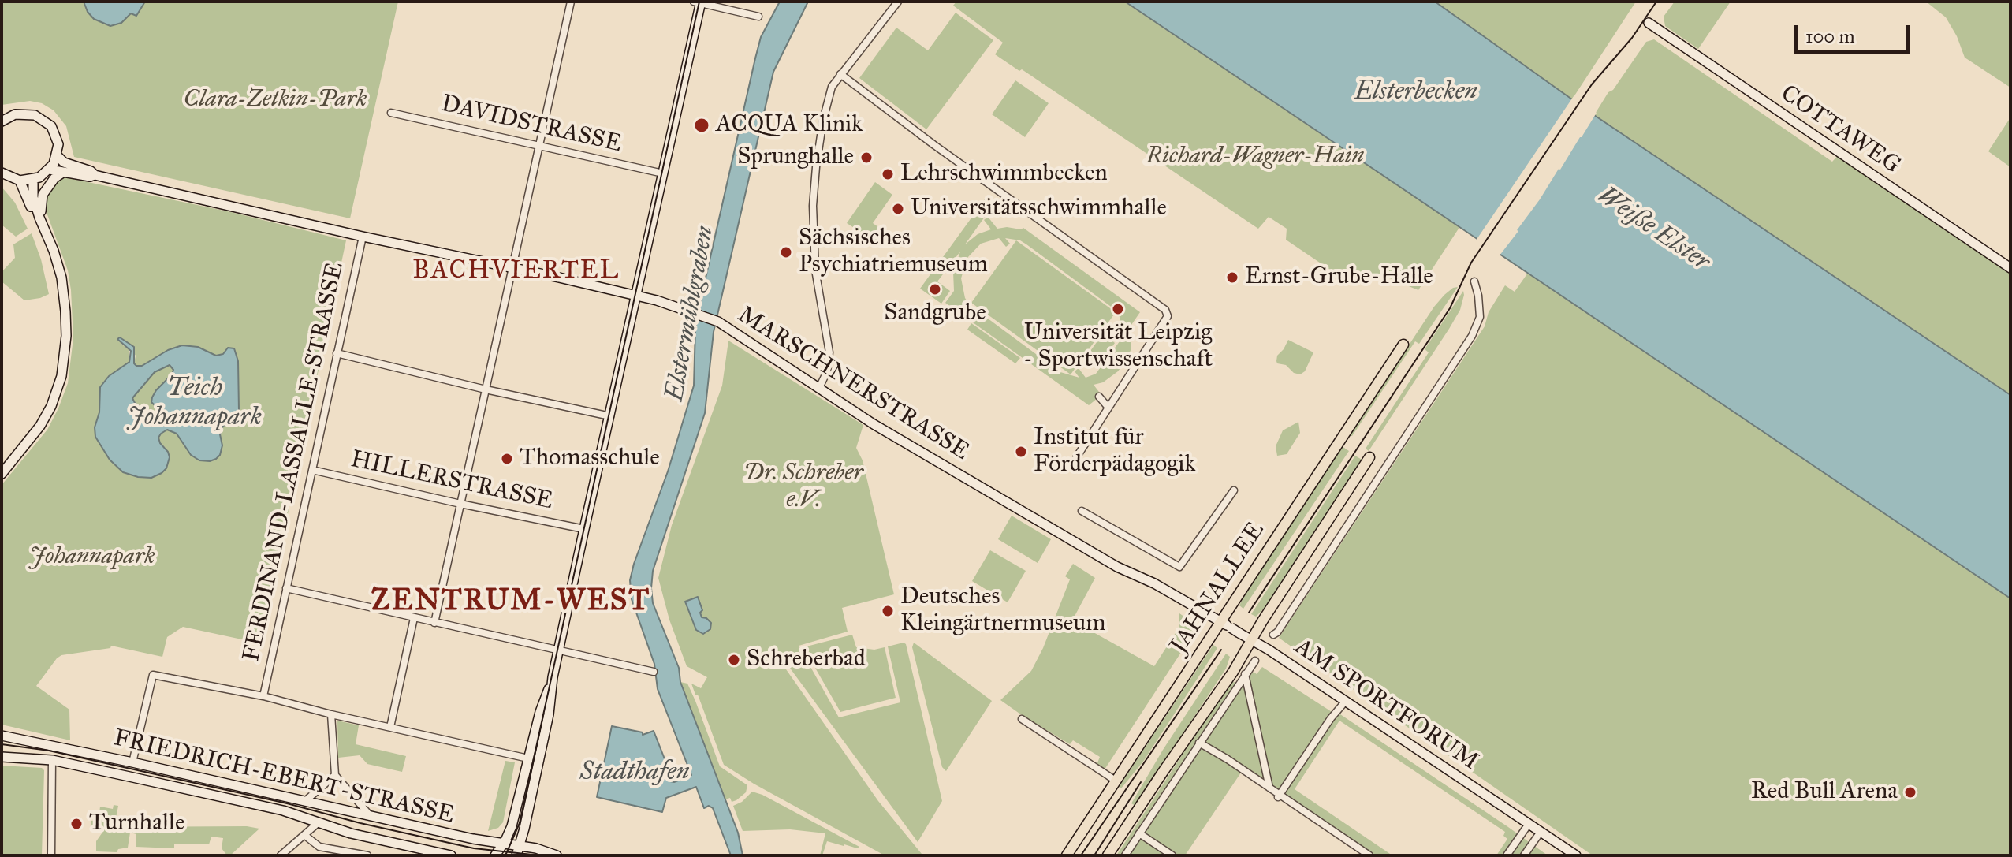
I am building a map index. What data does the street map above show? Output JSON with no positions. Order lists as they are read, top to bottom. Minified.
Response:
{"streets":{"main road":["COTTAWEG","MARSCHNERSTRASSE","JAHNALLEE","AM SPORTFORUM","FRIEDRICH-EBERT-STRASSE"],"street":["DAVIDSTRASSE","FERDINAND-LASSALLE-STRASSE","HILLERSTRASSE"]},"crossings":[["MARSCHNERSTRASSE","FERDINAND-LASSALLE-STRASSE"],["MARSCHNERSTRASSE","JAHNALLEE"],["MARSCHNERSTRASSE","AM SPORTFORUM"],["FERDINAND-LASSALLE-STRASSE","HILLERSTRASSE"],["JAHNALLEE","AM SPORTFORUM"]],"districts":["BACHVIERTEL","ZENTRUM-WEST"],"water":["Elsterbecken","Weiße Elster","Elstermühlgraben","Teich Johannapark","Stadthafen"],"parks":["Clara-Zetkin-Park","Richard-Wagner-Hain","Dr. Schreber e.V.","Johannapark"],"places":["ACQUA Klinik","Sprunghalle","Lehrschwimmbecken","Universitätsschwimmhalle","Sächsisches Psychiatriemuseum","Ernst-Grube-Halle","Sandgrube","Universität Leipzig - Sportwissenschaft","Institut für Förderpädagogik","Thomasschule","Deutsches Kleingärtnermuseum","Schreberbad","Red Bull Arena","Turnhalle"],"scale_bar":"100 m"}
